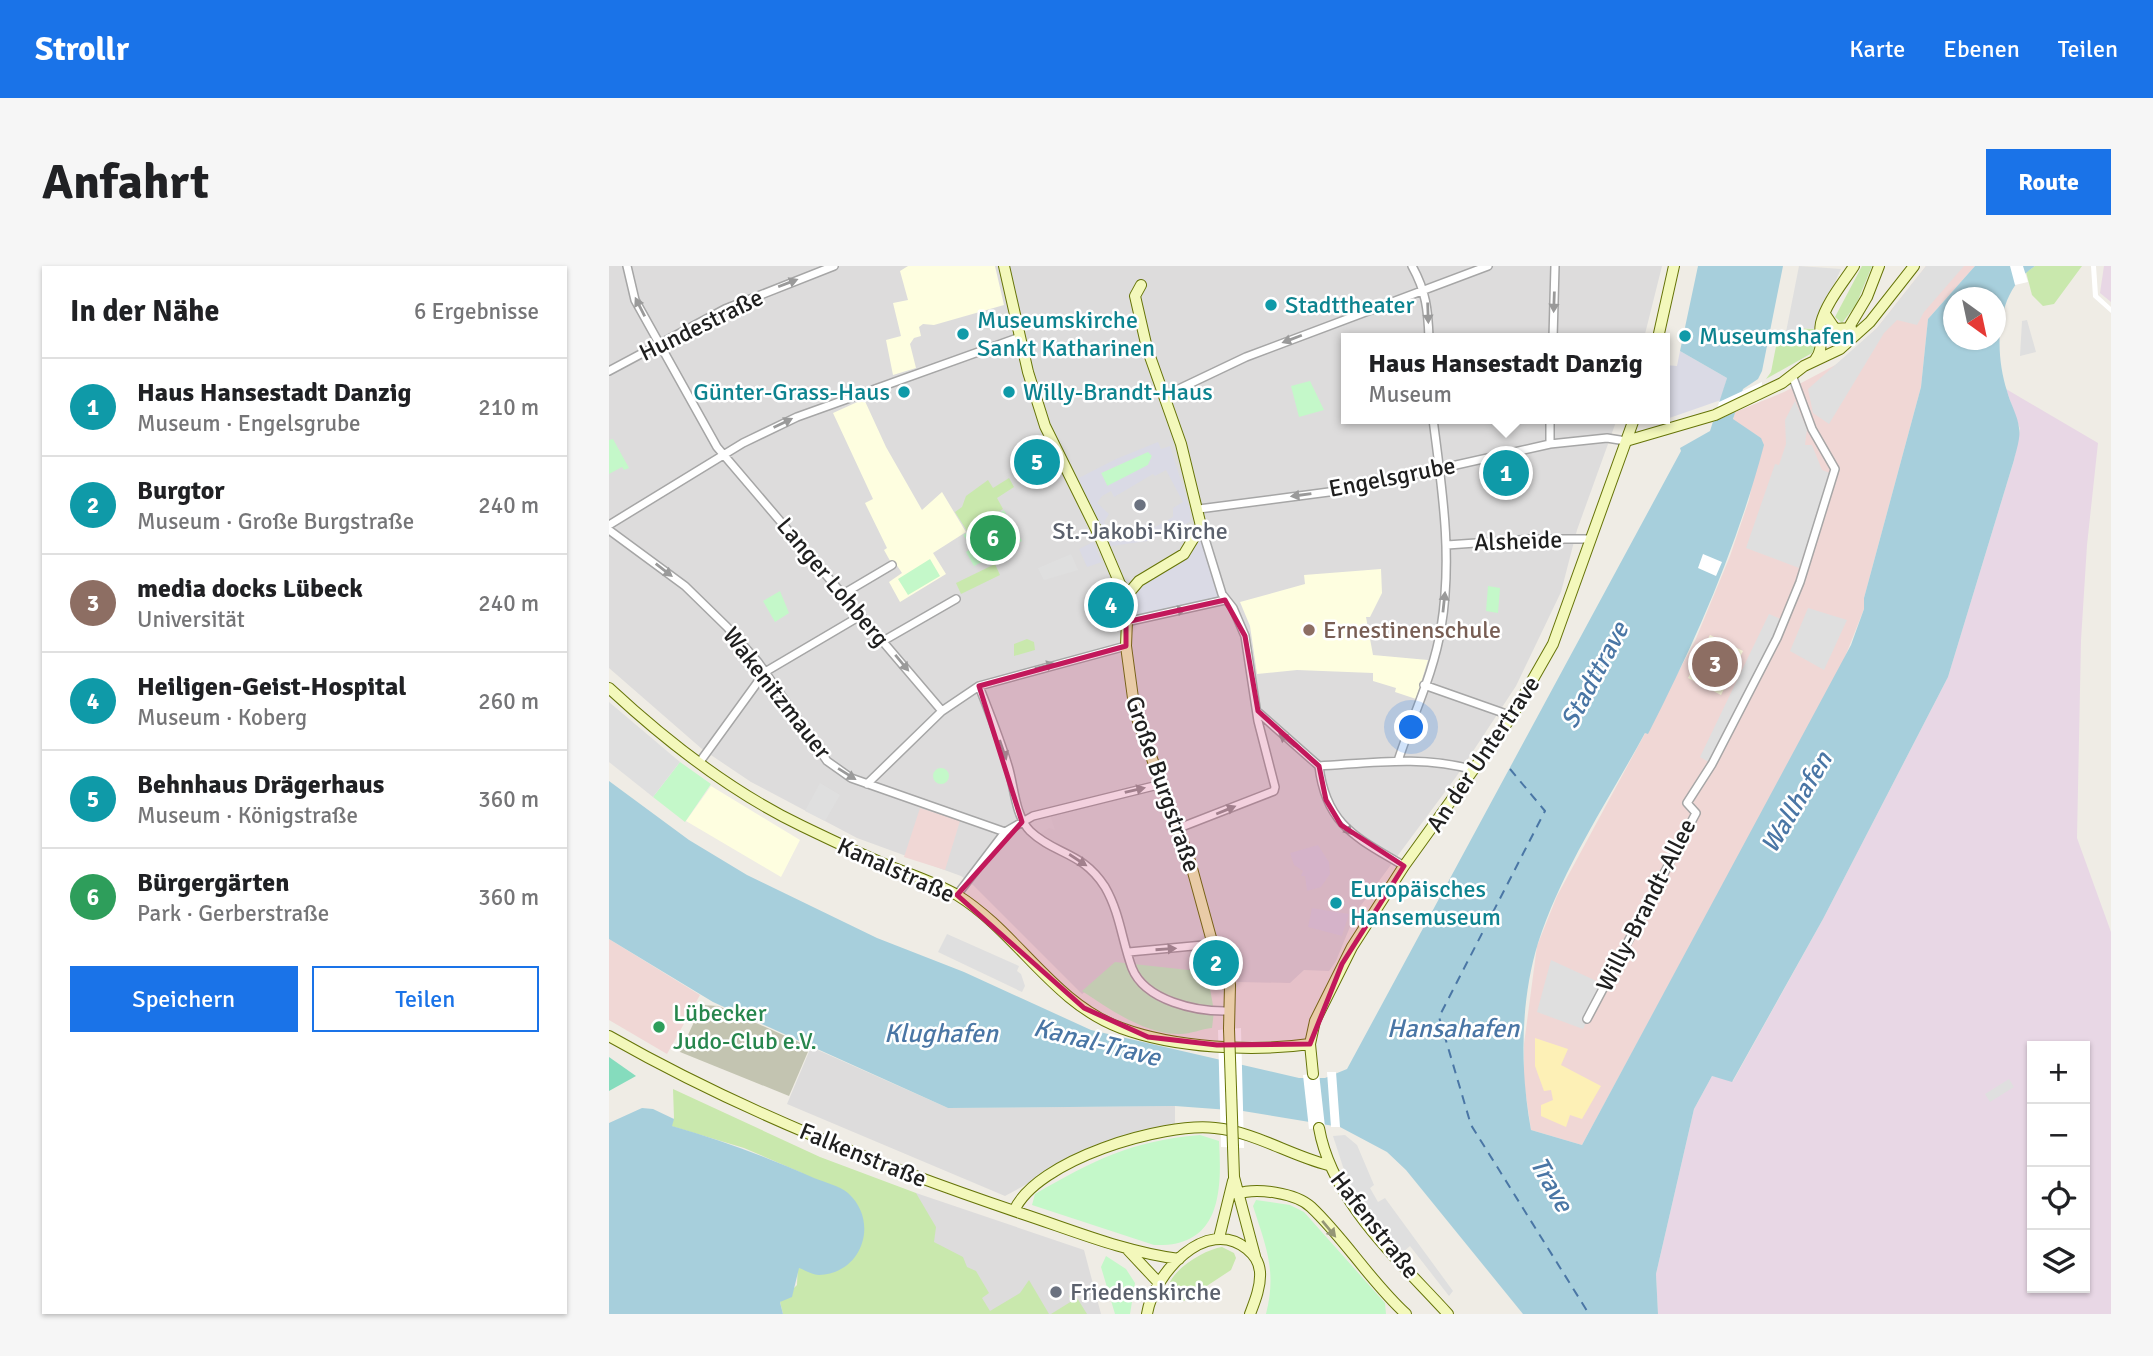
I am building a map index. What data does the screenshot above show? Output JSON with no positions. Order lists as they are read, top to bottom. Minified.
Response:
{"streets":{"main road":["An der Untertrave","Große Burgstraße","Kanalstraße","Falkenstraße","Hafenstraße"],"street":["Hundestraße","Engelsgrube","Alsheide","Langer Lohberg","Wakenitzmauer","Willy-Brandt-Allee"]},"crossings":[["Hundestraße","Langer Lohberg"],["Engelsgrube","An der Untertrave"],["Alsheide","An der Untertrave"],["An der Untertrave","Kanalstraße"]],"one_way":["Hundestraße","Engelsgrube","Wakenitzmauer"],"water":["Stadttrave","Wallhafen","Hansahafen","Klughafen","Kanal-Trave","Trave"],"places":["Stadttheater","Museumskirche Sankt Katharinen","Museumshafen","Günter-Grass-Haus","Willy-Brandt-Haus","St.-Jakobi-Kirche","Ernestinenschule","Europäisches Hansemuseum","Lübecker Judo-Club e.V.","Friedenskirche"],"north":"bottom right","page":{"header":"Strollr","nav":["Karte","Ebenen","Teilen"],"buttons":["Route",["Speichern","Teilen"]],"title":"Anfahrt","heading":["In der Nähe","6 Ergebnisse"],"popup":["Haus Hansestadt Danzig","Museum"],"list":[{"mark":"1","name":"Haus Hansestadt Danzig","note":"Museum · Engelsgrube","value":"210 m"},{"mark":"2","name":"Burgtor","note":"Museum · Große Burgstraße","value":"240 m"},{"mark":"3","name":"media docks Lübeck","note":"Universität","value":"240 m"},{"mark":"4","name":"Heiligen-Geist-Hospital","note":"Museum · Koberg","value":"260 m"},{"mark":"5","name":"Behnhaus Drägerhaus","note":"Museum · Königstraße","value":"360 m"},{"mark":"6","name":"Bürgergärten","note":"Park · Gerberstraße","value":"360 m"}],"pins":["5","1","6","4","3","2"],"map_buttons":["+","−"]}}
